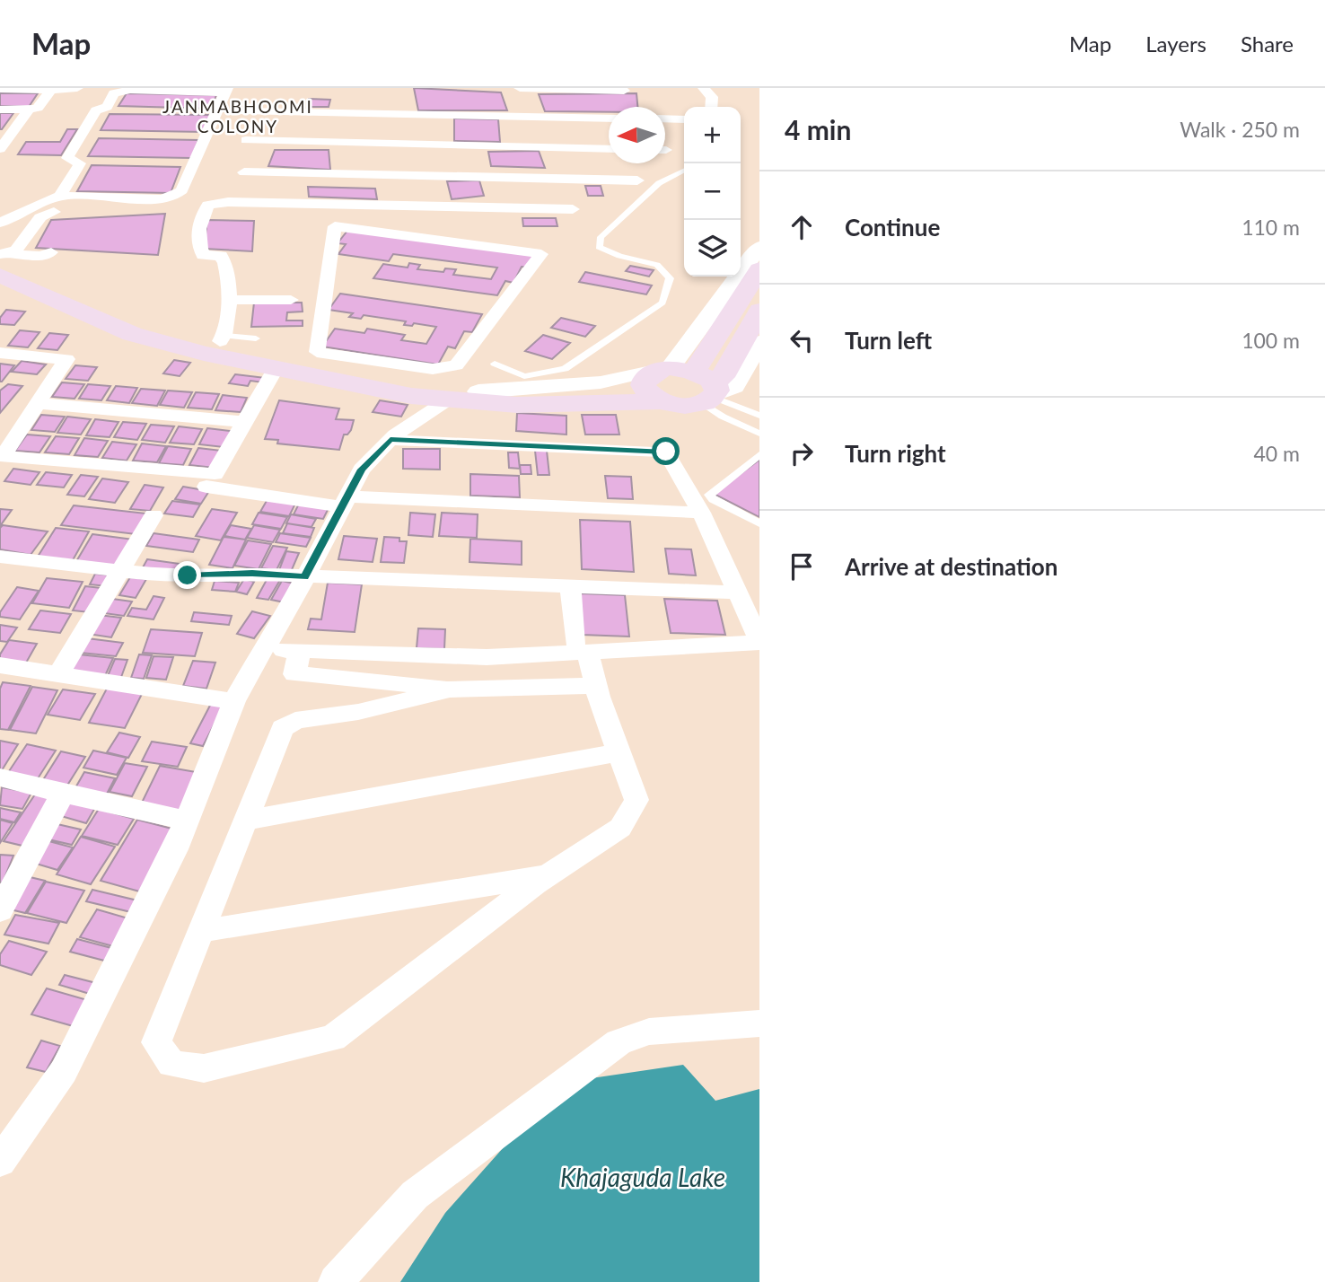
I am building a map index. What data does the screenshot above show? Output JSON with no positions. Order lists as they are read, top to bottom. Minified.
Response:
{"districts":["JANMABHOOMI COLONY"],"water":["Khajaguda Lake"],"north":"left","page":{"header":"Map","nav":["Map","Layers","Share"],"heading":["4 min","Walk · 250 m"],"map_buttons":["+","−"],"list":[["Continue","110 m"],["Turn left","100 m"],["Turn right","40 m"],"Arrive at destination"]}}
